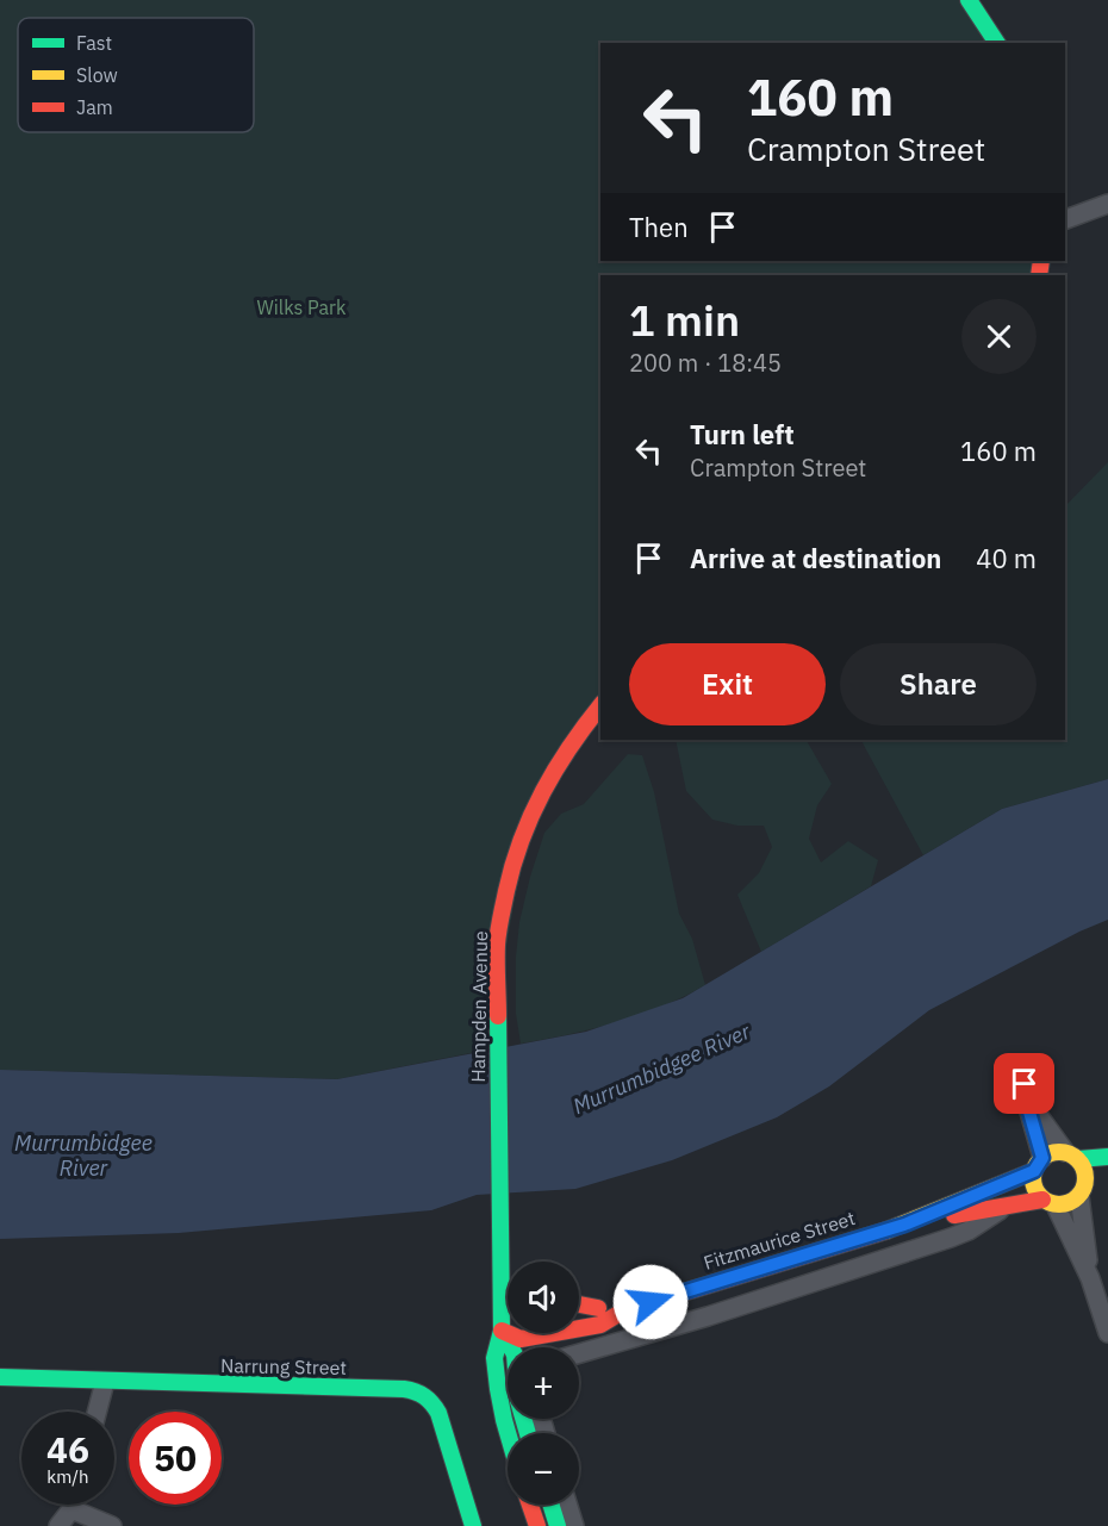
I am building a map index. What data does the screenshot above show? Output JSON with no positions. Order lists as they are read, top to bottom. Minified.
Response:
{"streets":{"main road":["Hampden Avenue","Fitzmaurice Street","Narrung Street"]},"crossings":[["Hampden Avenue","Fitzmaurice Street"]],"water":["Murrumbidgee River"],"parks":["Wilks Park"],"legend":["Fast","Slow","Jam"],"page":{"turn":["160 m","Crampton Street"],"then":"Then","heading":["1 min","200 m · 18:45"],"list":[{"name":"Turn left","note":"Crampton Street","value":"160 m"},{"name":"Arrive at destination","value":"40 m"}],"buttons":["Exit","Share"],"map_buttons":["+","−"],"speed":"46 km/h","limit":"50"}}
